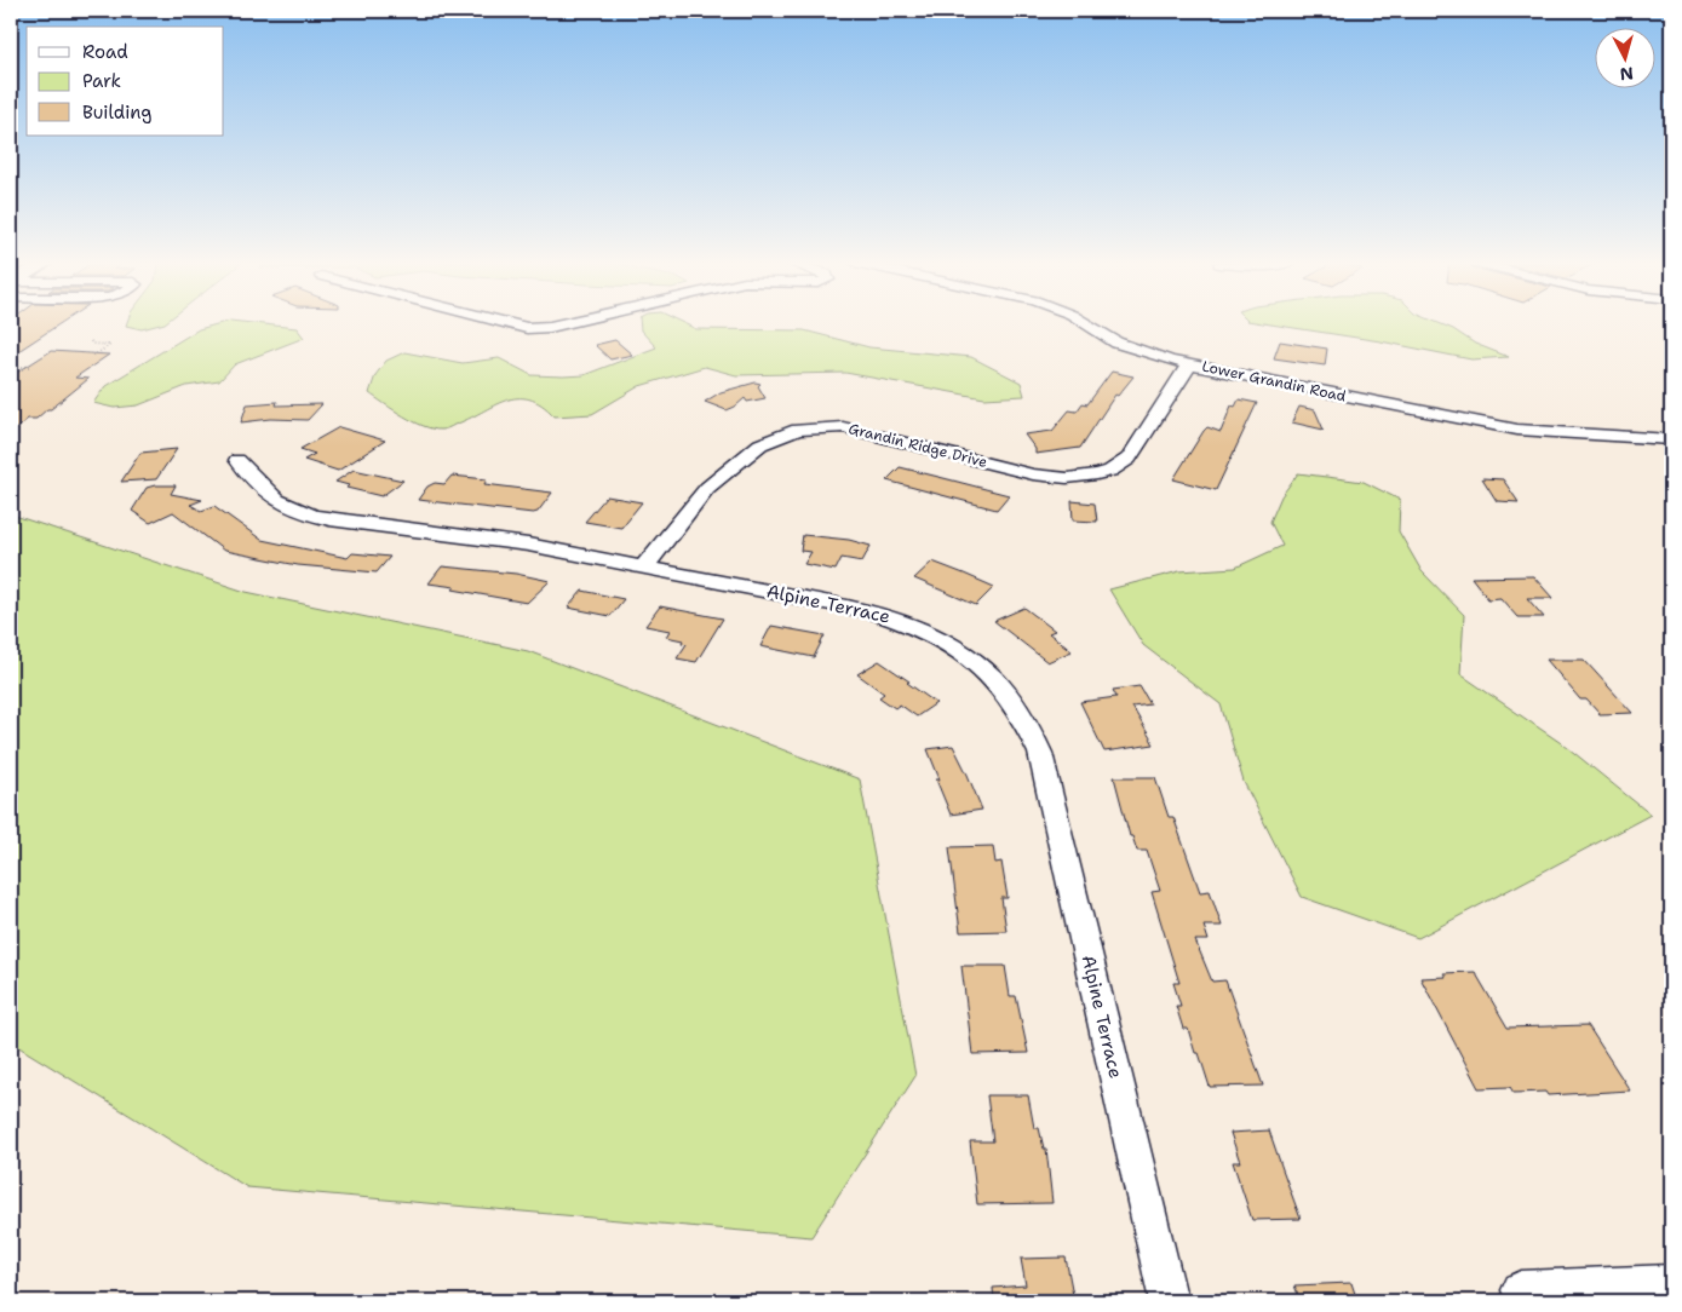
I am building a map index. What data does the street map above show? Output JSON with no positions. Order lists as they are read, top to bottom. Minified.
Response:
{"streets":{"street":["Lower Grandin Road","Grandin Ridge Drive","Alpine Terrace"]},"crossings":[["Lower Grandin Road","Grandin Ridge Drive"],["Grandin Ridge Drive","Alpine Terrace"]],"legend":["Road","Park","Building"],"north":"bottom"}
